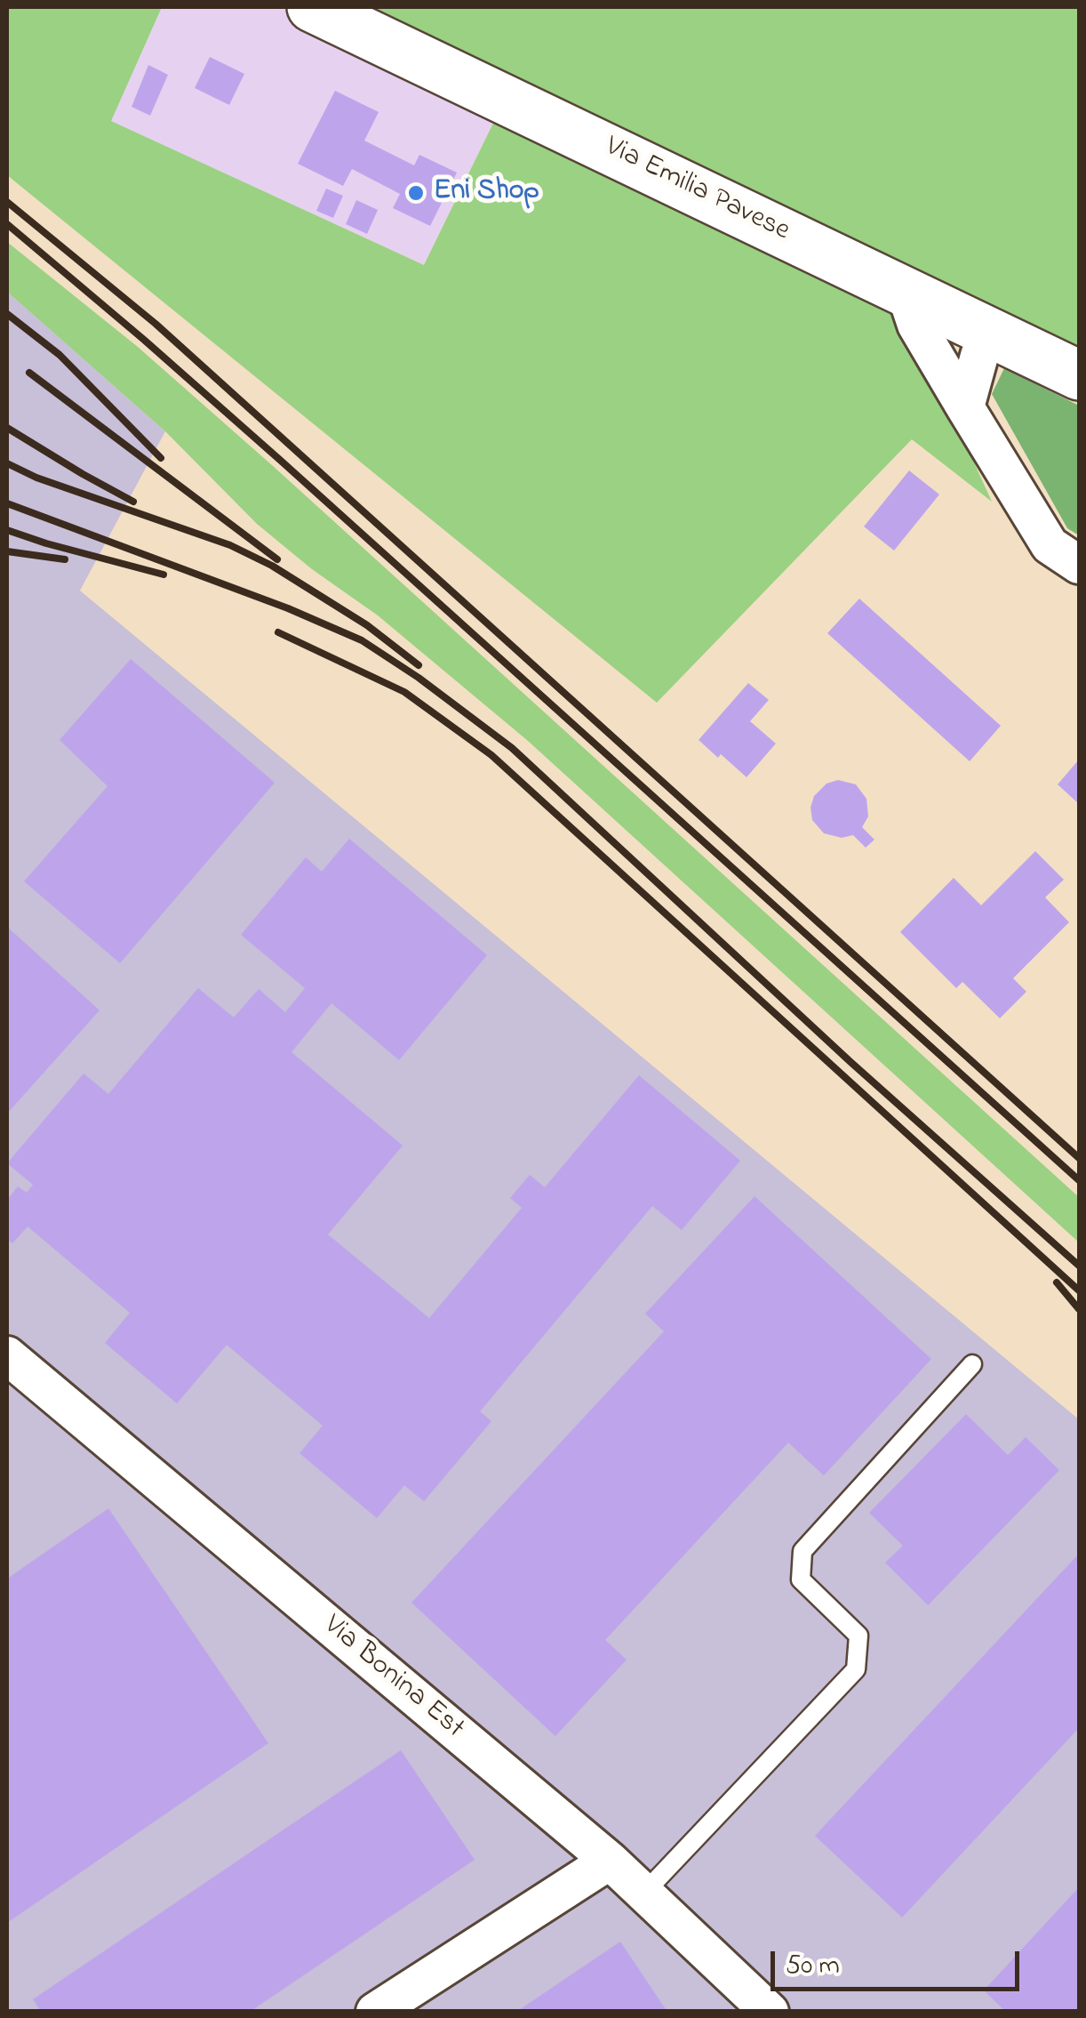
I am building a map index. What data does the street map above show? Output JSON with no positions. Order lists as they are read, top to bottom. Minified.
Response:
{"streets":{"main road":["Via Emilia Pavese"],"street":["Via Bonina Est"]},"places":["Eni Shop"],"scale_bar":"50 m"}
